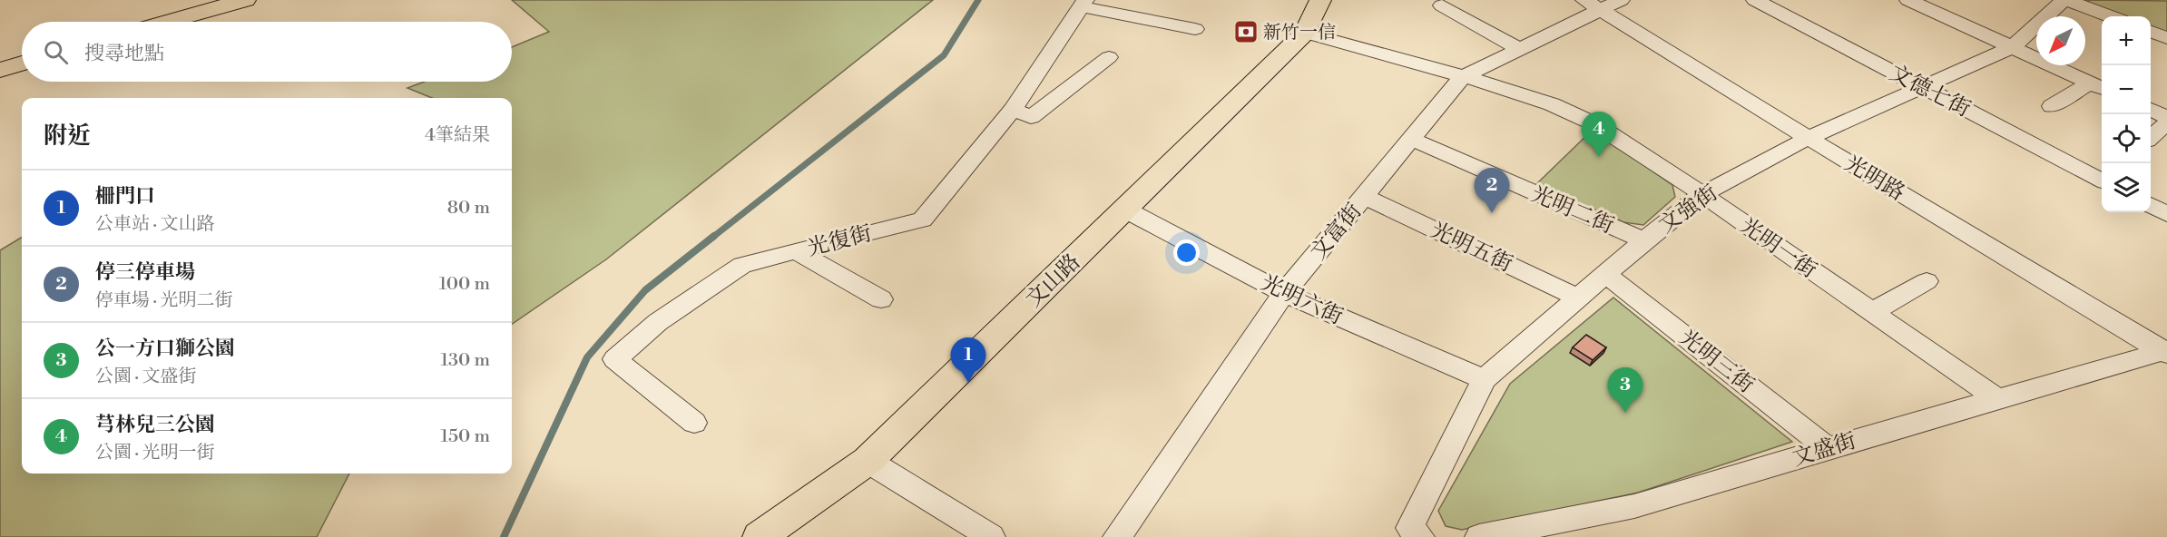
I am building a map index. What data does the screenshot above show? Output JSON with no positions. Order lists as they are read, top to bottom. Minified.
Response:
{"streets":{"main road":["文山路"],"street":["文德七街","光明路","文強街","光明二街","文富街","光復街","光明五街","光明一街","光明六街","光明三街","文盛街"]},"crossings":[["文德七街","文強街"],["光明路","文強街"],["光明路","文富街"],["光明路","文盛街"],["文強街","光明二街"],["文強街","光明五街"],["文強街","光明一街"],["文強街","光明六街"],["文強街","光明三街"],["光明二街","文富街"],["文富街","光明五街"],["文富街","光明一街"],["文富街","光明六街"],["光明一街","文山路"],["光明一街","文盛街"],["文山路","光明六街"],["光明三街","文盛街"]],"places":{"bank":["新竹一信"]},"north":"bottom left","page":{"map_buttons":["+","−"],"search":"搜尋地點","heading":["附近","4筆結果"],"pins":["4","2","1","3"],"list":[{"mark":"1","name":"柵門口","note":"公車站 · 文山路","value":"80 m"},{"mark":"2","name":"停三停車場","note":"停車場 · 光明二街","value":"100 m"},{"mark":"3","name":"公一方口獅公園","note":"公園 · 文盛街","value":"130 m"},{"mark":"4","name":"芎林兒三公園","note":"公園 · 光明一街","value":"150 m"}]}}
